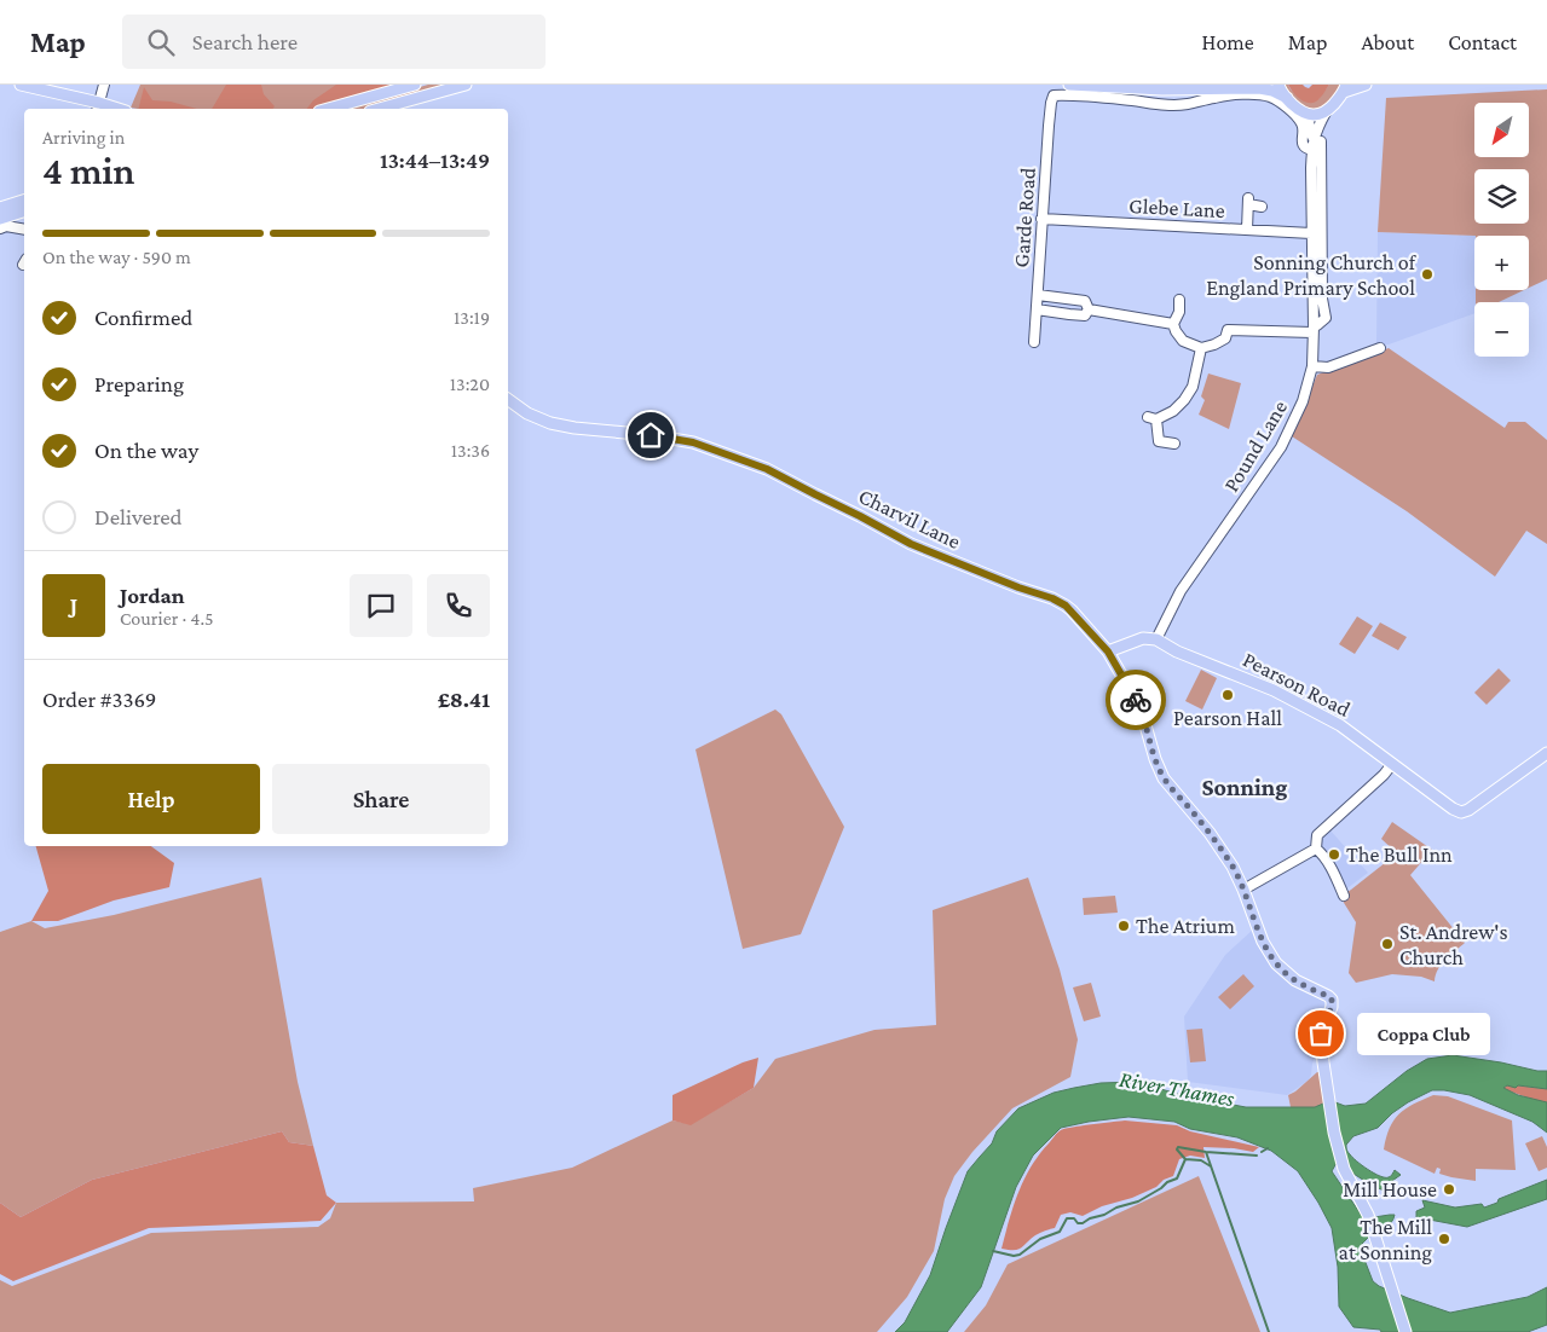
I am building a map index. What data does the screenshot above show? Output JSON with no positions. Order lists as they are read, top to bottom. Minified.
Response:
{"streets":{"main road":["Charvil Lane","Pearson Road"],"street":["Glebe Lane","Garde Road","Pound Lane"]},"crossings":[["Glebe Lane","Garde Road"],["Glebe Lane","Pound Lane"],["Garde Road","Pound Lane"],["Pound Lane","Pearson Road"]],"districts":["Sonning"],"water":["River Thames"],"places":["Sonning Church of England Primary School","Pearson Hall","The Bull Inn","The Atrium","St. Andrew's Church","Coppa Club","Mill House","The Mill at Sonning"],"north":"bottom left","page":{"header":"Map","search":"Search here","nav":["Home","Map","About","Contact"],"map_buttons":["+","−"],"heading":["4 min","Arriving in","13:44–13:49"],"panel":["Jordan","Courier · 4.5","Order #3369","£8.41"],"bar":"On the way · 590 m","list":[["Confirmed","13:19"],["Preparing","13:20"],["On the way","13:36"],"Delivered"],"round":"J","buttons":["Help","Share"],"bubble":"Coppa Club"}}
